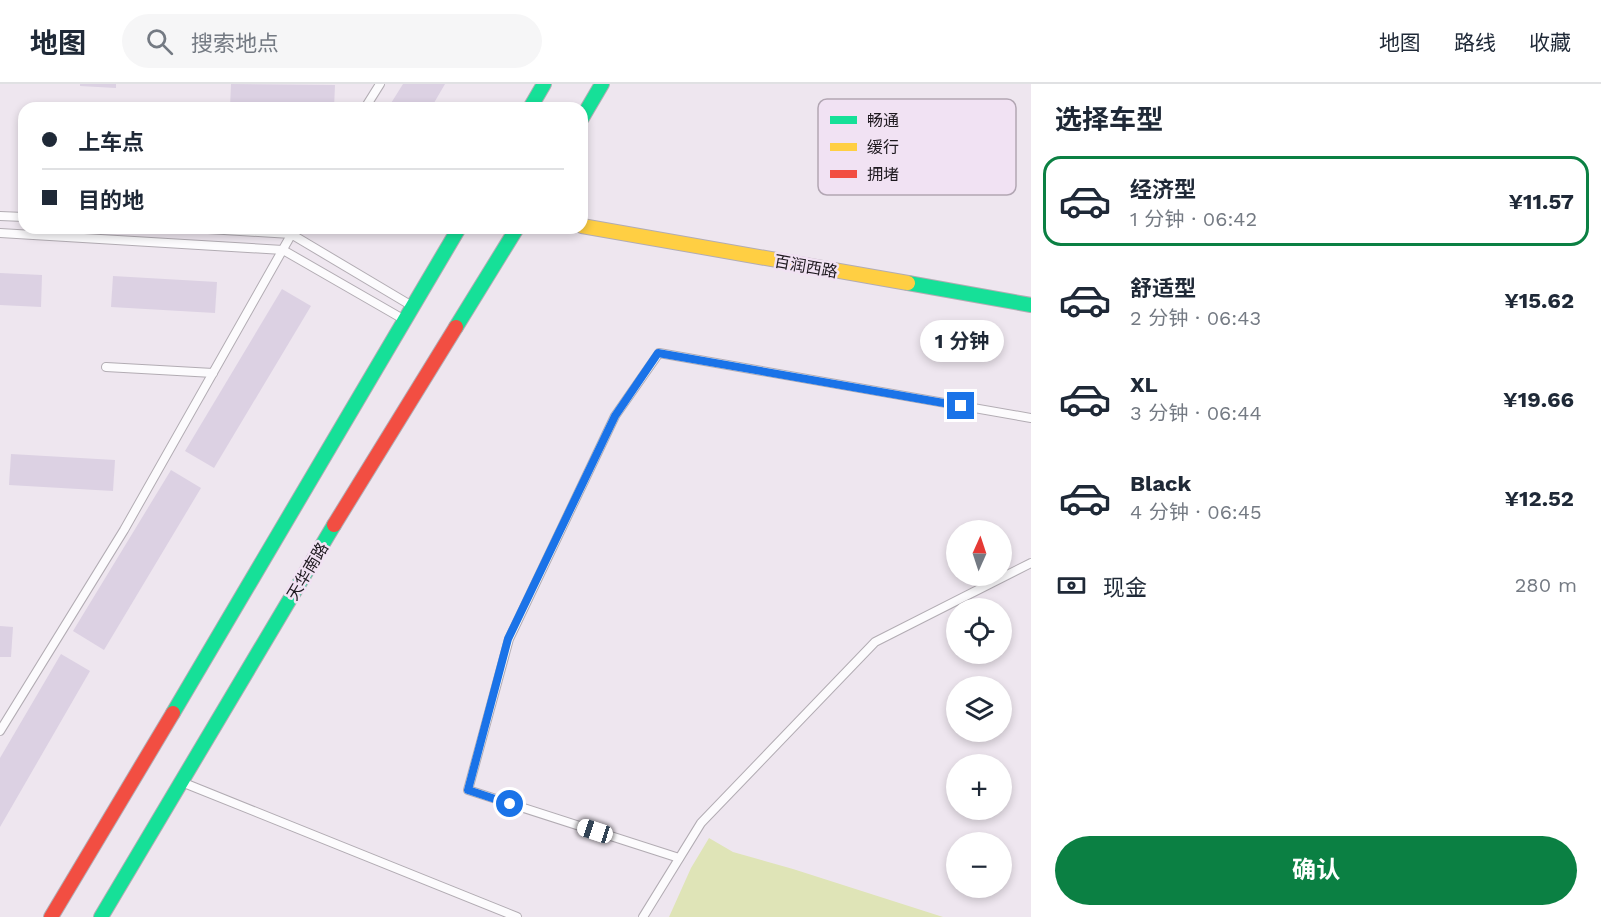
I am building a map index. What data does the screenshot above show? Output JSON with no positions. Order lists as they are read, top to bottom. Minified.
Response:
{"streets":{"main road":["百润西路","天华南路"]},"legend":["畅通","缓行","拥堵"],"north":"top","page":{"header":"地图","search":"搜索地点","nav":["地图","路线","收藏"],"heading":"选择车型","banner":["上车点","目的地"],"list":[{"name":"经济型","note":"1 分钟 · 06:42","value":"¥11.57"},{"name":"舒适型","note":"2 分钟 · 06:43","value":"¥15.62"},{"name":"XL","note":"3 分钟 · 06:44","value":"¥19.66"},{"name":"Black","note":"4 分钟 · 06:45","value":"¥12.52"}],"bubble":"1 分钟","map_buttons":["+","−"],"pay":["现金","280 m"],"buttons":"确认"}}
